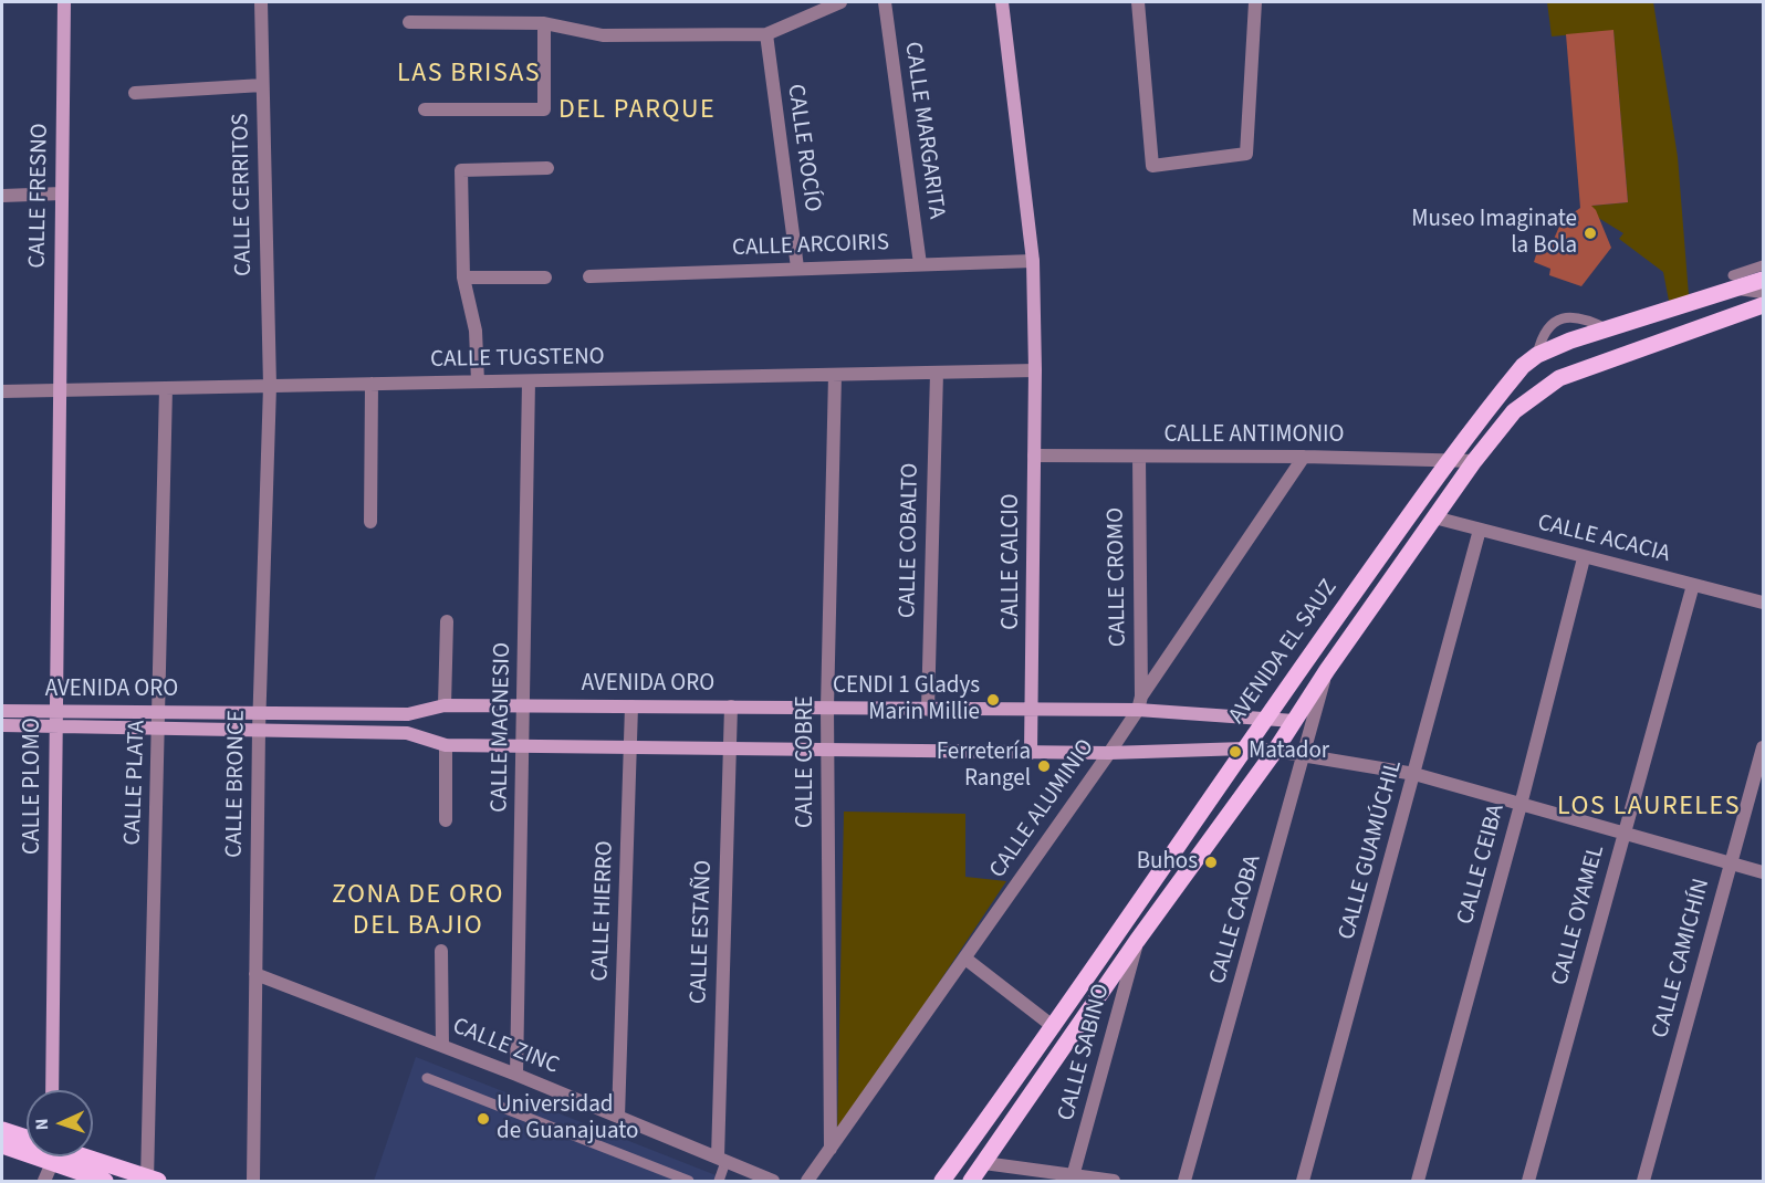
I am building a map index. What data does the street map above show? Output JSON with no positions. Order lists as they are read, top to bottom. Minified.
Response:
{"streets":{"main road":["CALLE FRESNO","CALLE CALCIO","AVENIDA EL SAUZ","AVENIDA ORO","CALLE PLOMO"],"street":["CALLE MARGARITA","CALLE ROCÍO","CALLE CERRITOS","CALLE ARCOIRIS","CALLE TUGSTENO","CALLE ANTIMONIO","CALLE ACACIA","CALLE COBALTO","CALLE CROMO","CALLE MAGNESIO","CALLE COBRE","CALLE PLATA","CALLE BRONCE","CALLE ALUMINIO","CALLE GUAMÚCHIL","CALLE CEIBA","CALLE HIERRO","CALLE OYAMEL","CALLE CAOBA","CALLE ESTAÑO","CALLE CAMICHÍN","CALLE ZINC","CALLE SABINO"]},"crossings":[["CALLE MARGARITA","CALLE ARCOIRIS"],["CALLE ROCÍO","CALLE ARCOIRIS"],["CALLE CERRITOS","CALLE TUGSTENO"],["CALLE CERRITOS","CALLE BRONCE"],["CALLE FRESNO","CALLE TUGSTENO"],["CALLE FRESNO","CALLE PLOMO"],["CALLE ARCOIRIS","CALLE CALCIO"],["CALLE TUGSTENO","CALLE COBALTO"],["CALLE TUGSTENO","CALLE CALCIO"],["CALLE TUGSTENO","CALLE MAGNESIO"],["CALLE TUGSTENO","CALLE COBRE"],["CALLE TUGSTENO","CALLE PLATA"],["CALLE TUGSTENO","CALLE BRONCE"],["CALLE TUGSTENO","CALLE PLOMO"],["CALLE ANTIMONIO","CALLE CALCIO"],["CALLE ANTIMONIO","CALLE CROMO"],["CALLE ANTIMONIO","AVENIDA EL SAUZ"],["CALLE ANTIMONIO","CALLE ALUMINIO"],["CALLE ACACIA","AVENIDA EL SAUZ"],["CALLE ACACIA","CALLE GUAMÚCHIL"],["CALLE ACACIA","CALLE CEIBA"],["CALLE ACACIA","CALLE OYAMEL"],["CALLE COBALTO","AVENIDA ORO"],["CALLE CALCIO","AVENIDA ORO"],["CALLE CROMO","AVENIDA ORO"],["CALLE CROMO","CALLE ALUMINIO"],["AVENIDA EL SAUZ","AVENIDA ORO"],["AVENIDA EL SAUZ","CALLE CAOBA"],["AVENIDA EL SAUZ","CALLE SABINO"],["AVENIDA ORO","CALLE MAGNESIO"],["AVENIDA ORO","CALLE COBRE"],["AVENIDA ORO","CALLE PLATA"],["AVENIDA ORO","CALLE BRONCE"],["AVENIDA ORO","CALLE PLOMO"],["AVENIDA ORO","CALLE ALUMINIO"],["AVENIDA ORO","CALLE HIERRO"],["AVENIDA ORO","CALLE ESTAÑO"],["CALLE MAGNESIO","CALLE ZINC"],["CALLE COBRE","CALLE ALUMINIO"],["CALLE BRONCE","CALLE ZINC"],["CALLE HIERRO","CALLE ZINC"],["CALLE ESTAÑO","CALLE ZINC"]],"districts":["LAS BRISAS","DEL PARQUE","LOS LAURELES","ZONA DE ORO DEL BAJIO"],"places":["Museo Imaginate la Bola","CENDI 1 Gladys Marin Millie","Matador","Ferretería Rangel","Buhos","Universidad de Guanajuato"],"north":"left"}
